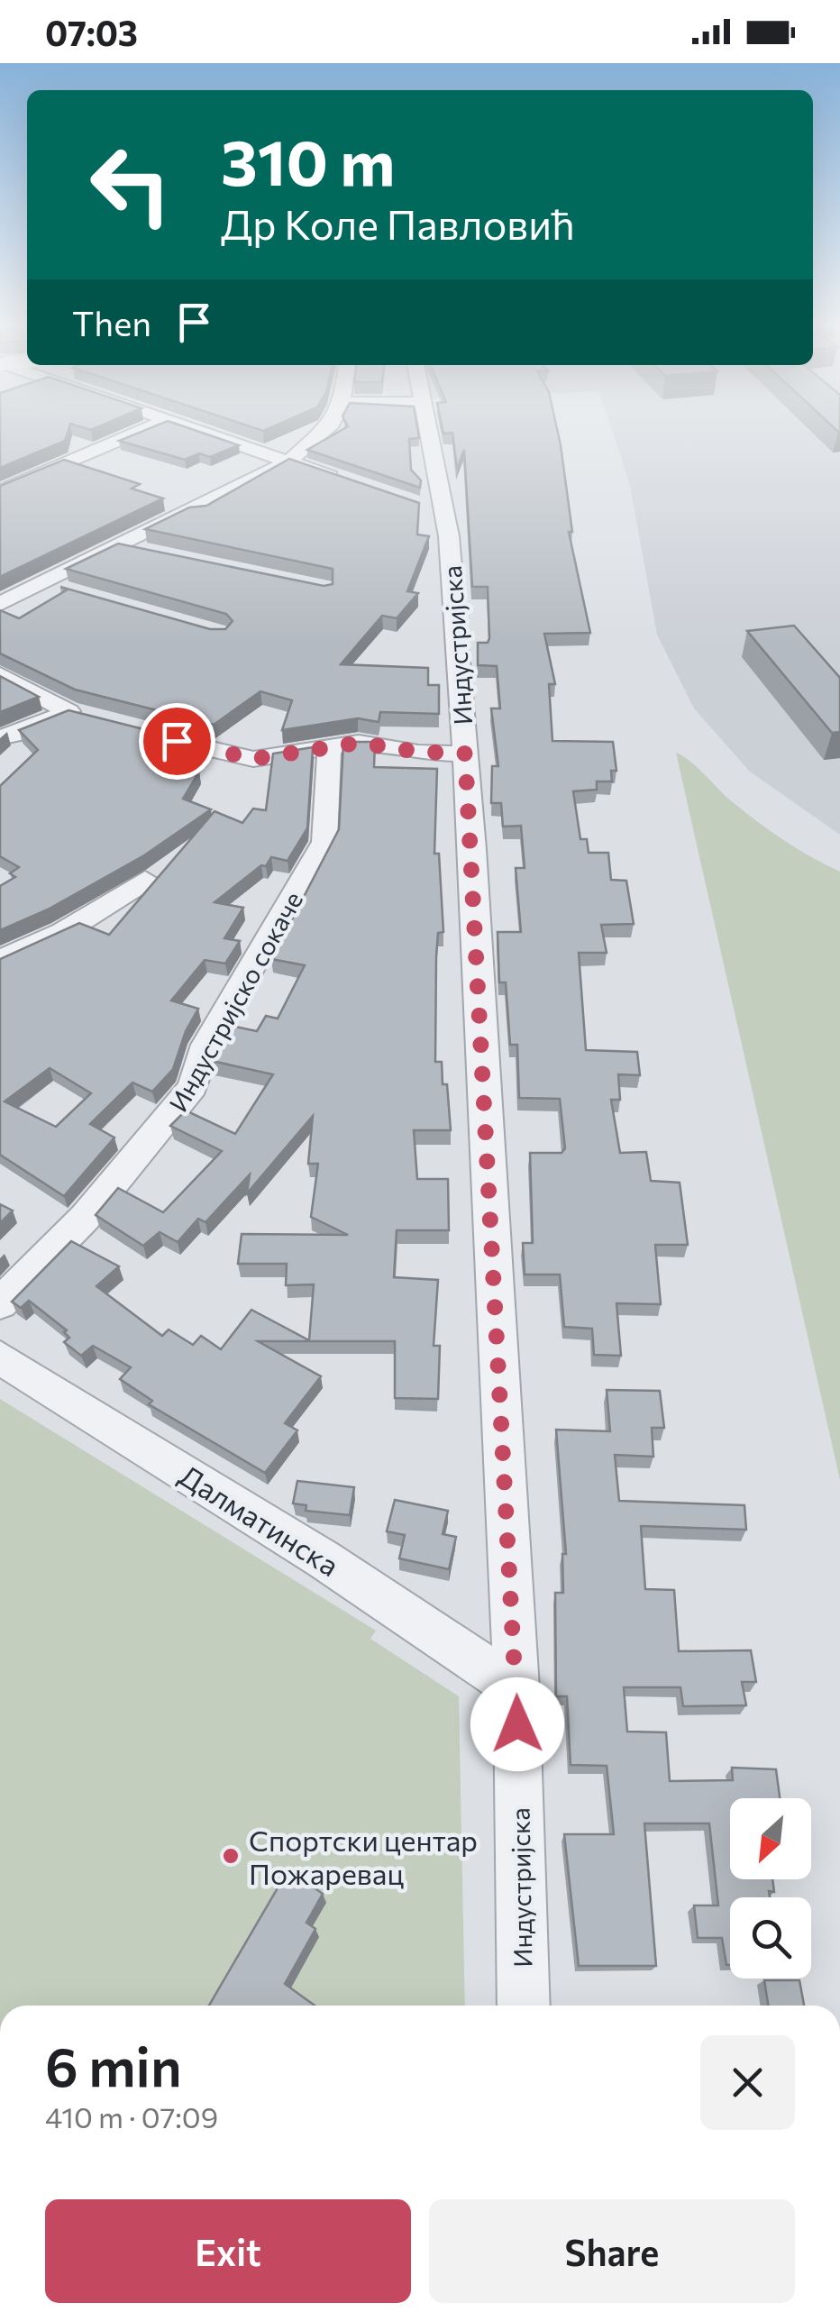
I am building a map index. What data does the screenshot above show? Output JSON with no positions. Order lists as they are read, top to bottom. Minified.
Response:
{"streets":{"street":["Индустријска","Индустријско сокаче","Далматинска"]},"crossings":[["Индустријска","Далматинска"]],"places":["Спортски центар Пожаревац"],"north":"bottom left","page":{"status":"07:03","turn":["310 m","Др Коле Павловић"],"then":"Then","heading":["6 min","410 m · 07:09"],"buttons":["Exit","Share"]}}
